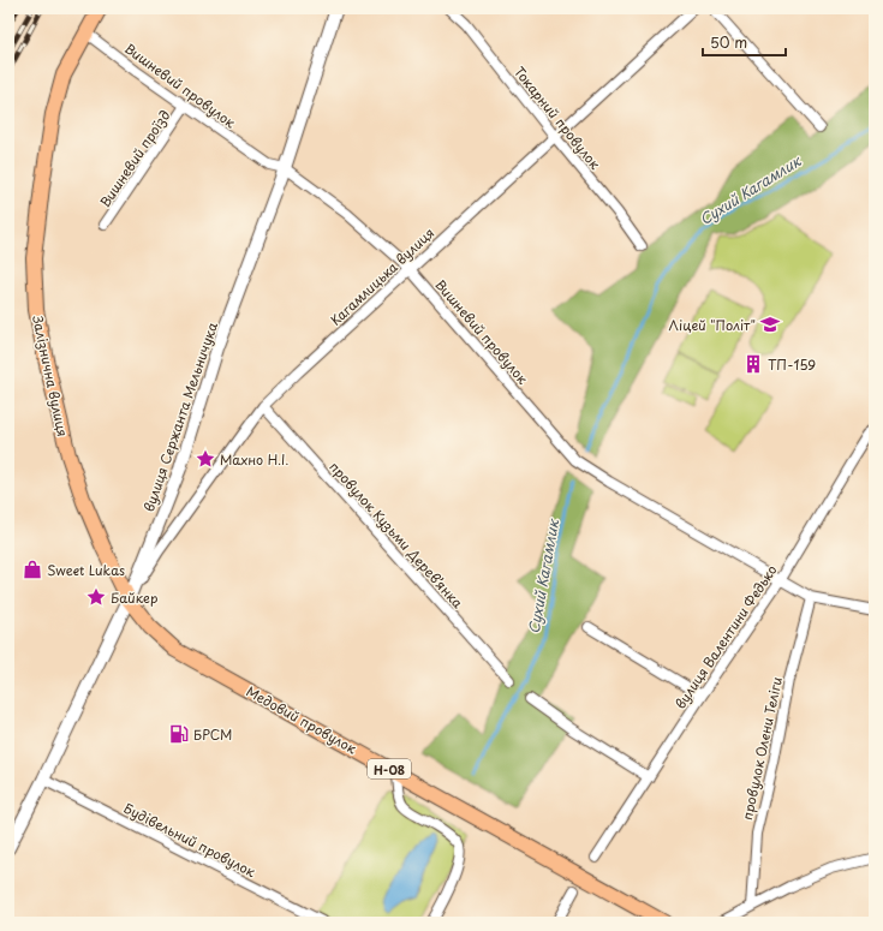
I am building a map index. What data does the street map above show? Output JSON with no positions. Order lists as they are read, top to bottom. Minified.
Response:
{"streets":{"main road":["Залізнична вулиця","Медовий провулок","Н-08"],"street":["Вишневий провулок","Токарний провулок","Вишневий проїзд","Кагамлицька вулиця","вулиця Сержанта Мельничука","провулок Кузьми Деревʼянка","вулиця Валентини Федько","провулок Олени Теліги","Будівельний провулок"]},"crossings":[["Вишневий провулок","Вишневий проїзд"],["Вишневий провулок","Кагамлицька вулиця"],["Вишневий провулок","Залізнична вулиця"],["Вишневий провулок","вулиця Сержанта Мельничука"],["Вишневий провулок","вулиця Валентини Федько"],["Вишневий провулок","провулок Олени Теліги"],["Токарний провулок","Кагамлицька вулиця"],["Кагамлицька вулиця","Залізнична вулиця"],["Кагамлицька вулиця","вулиця Сержанта Мельничука"],["Кагамлицька вулиця","провулок Кузьми Деревʼянка"],["Кагамлицька вулиця","Медовий провулок"],["Залізнична вулиця","вулиця Сержанта Мельничука"],["Залізнична вулиця","Медовий провулок"],["вулиця Сержанта Мельничука","Медовий провулок"],["вулиця Сержанта Мельничука","Будівельний провулок"]],"water":["Сухий Кагамлик"],"places":{"school or university":["Ліцей \"Політ\""],"building":["ТП-159"],"place":["Махно Н.І.","Байкер"],"shop":["Sweet Lukas"],"fuel station":["БРСМ"]},"scale_bar":"50 m"}
